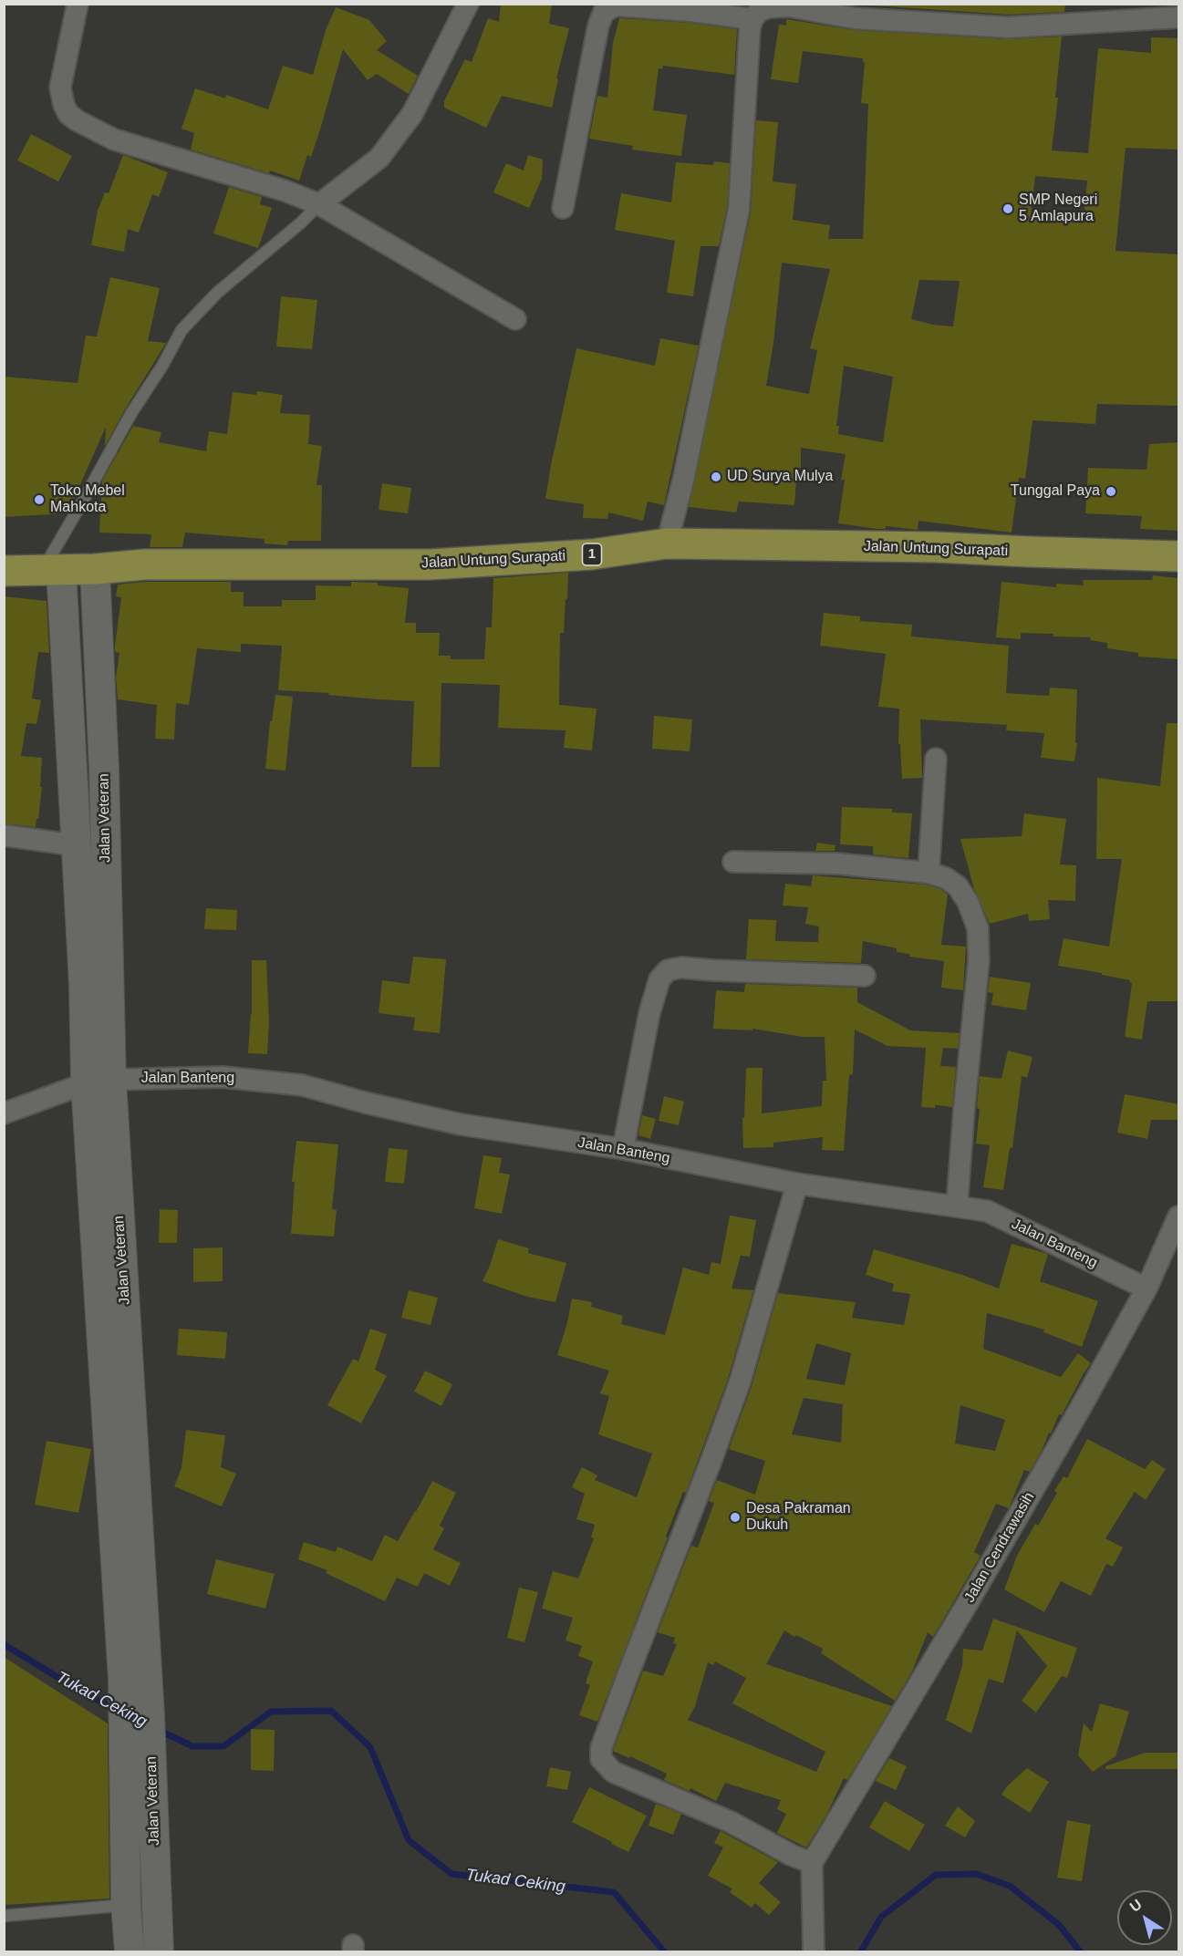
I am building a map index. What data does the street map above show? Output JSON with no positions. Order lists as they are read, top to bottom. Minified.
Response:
{"streets":{"highway":["Jalan Untung Surapati","1"],"main road":["Jalan Veteran"],"street":["Jalan Banteng","Jalan Cendrawasih"]},"crossings":[["Jalan Untung Surapati","Jalan Veteran"],["Jalan Veteran","Jalan Banteng"],["Jalan Banteng","Jalan Cendrawasih"]],"water":["Tukad Ceking"],"places":["SMP Negeri 5 Amlapura","UD Surya Mulya","Tunggal Paya","Toko Mebel Mahkota","Desa Pakraman Dukuh"],"north":"top left"}
